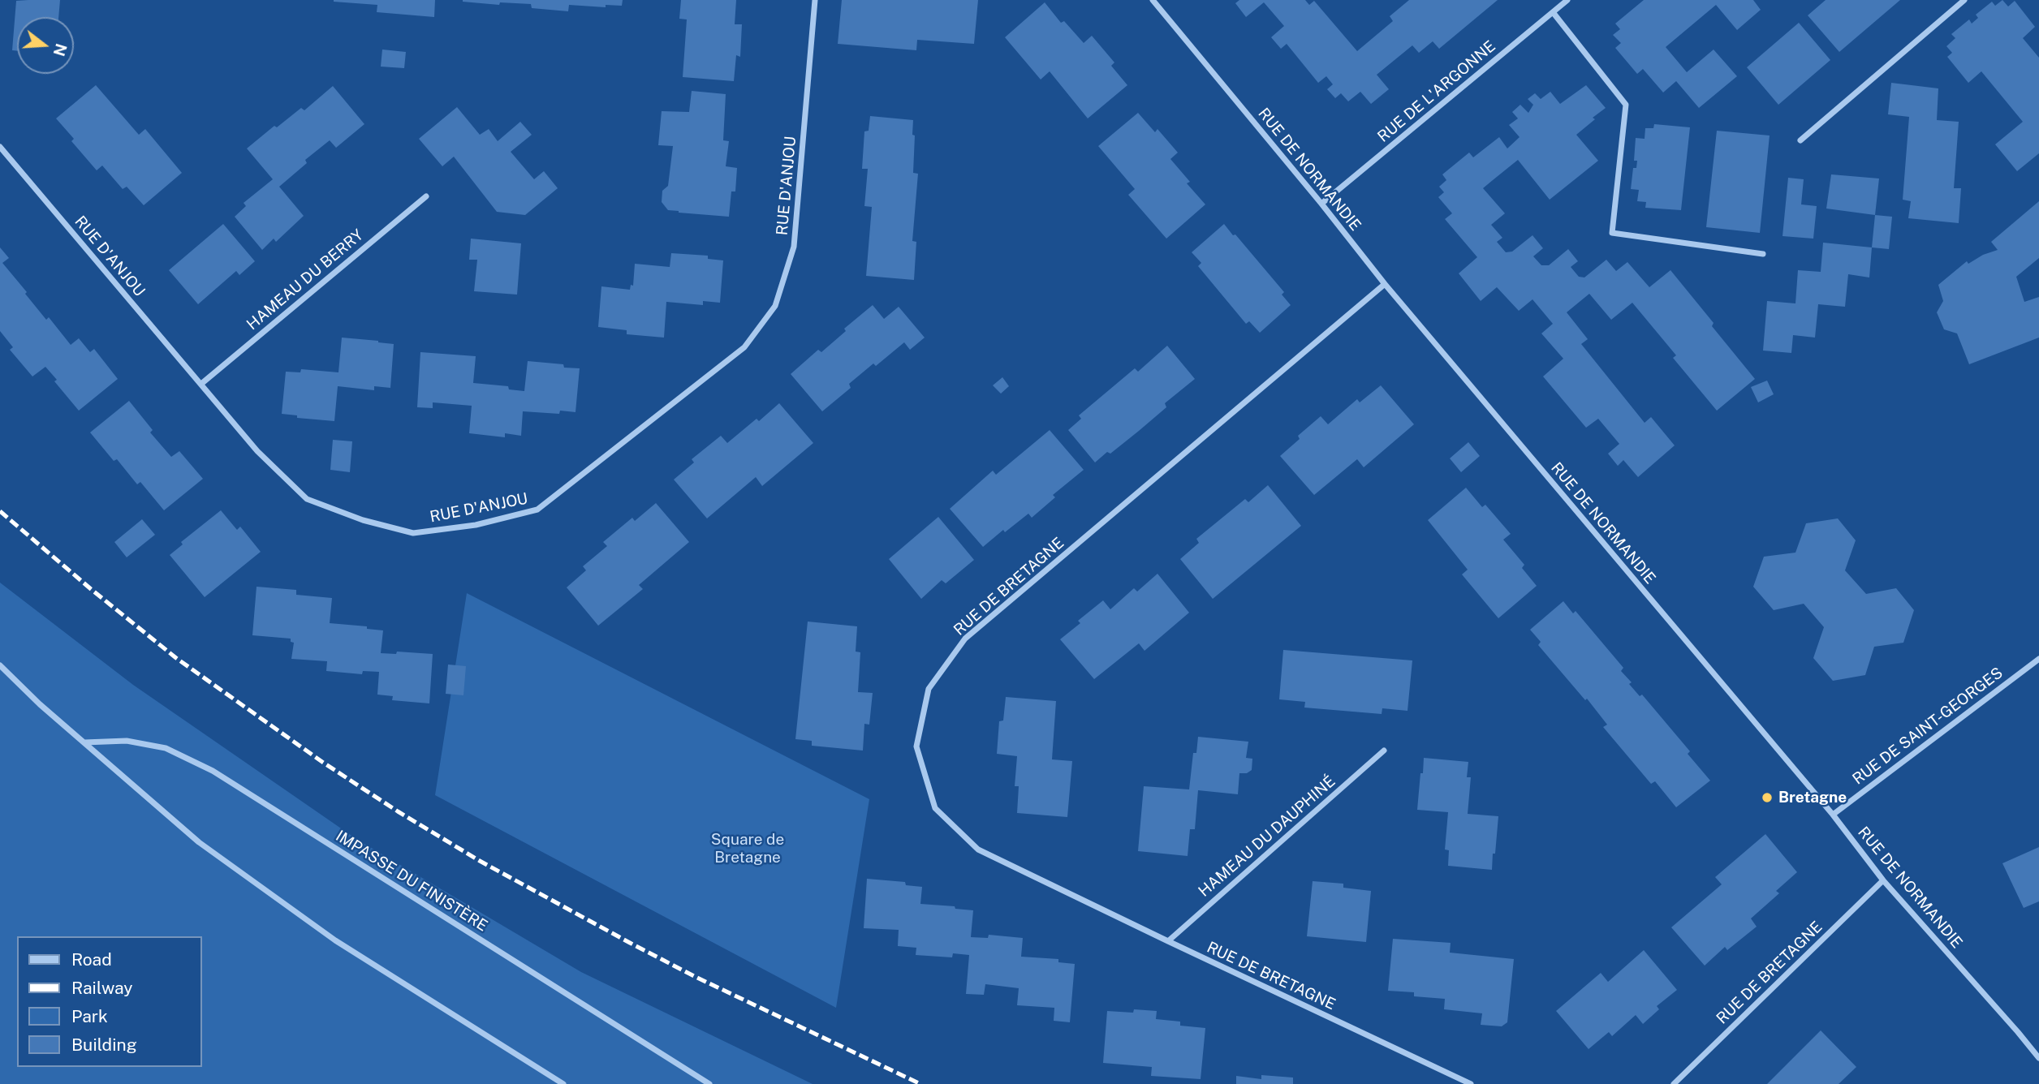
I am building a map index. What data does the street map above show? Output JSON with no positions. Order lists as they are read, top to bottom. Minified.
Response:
{"streets":{"street":["RUE DE L'ARGONNE","RUE DE NORMANDIE","RUE D'ANJOU","HAMEAU DU BERRY","RUE DE BRETAGNE","RUE DE SAINT-GEORGES","HAMEAU DU DAUPHINÉ","IMPASSE DU FINISTÈRE"]},"crossings":[["RUE DE L'ARGONNE","RUE DE NORMANDIE"],["RUE DE NORMANDIE","RUE DE BRETAGNE"],["RUE DE NORMANDIE","RUE DE SAINT-GEORGES"],["RUE D'ANJOU","HAMEAU DU BERRY"],["RUE DE BRETAGNE","HAMEAU DU DAUPHINÉ"]],"parks":["Square de Bretagne"],"places":["Bretagne"],"legend":["Road","Railway","Park","Building"],"north":"right"}
